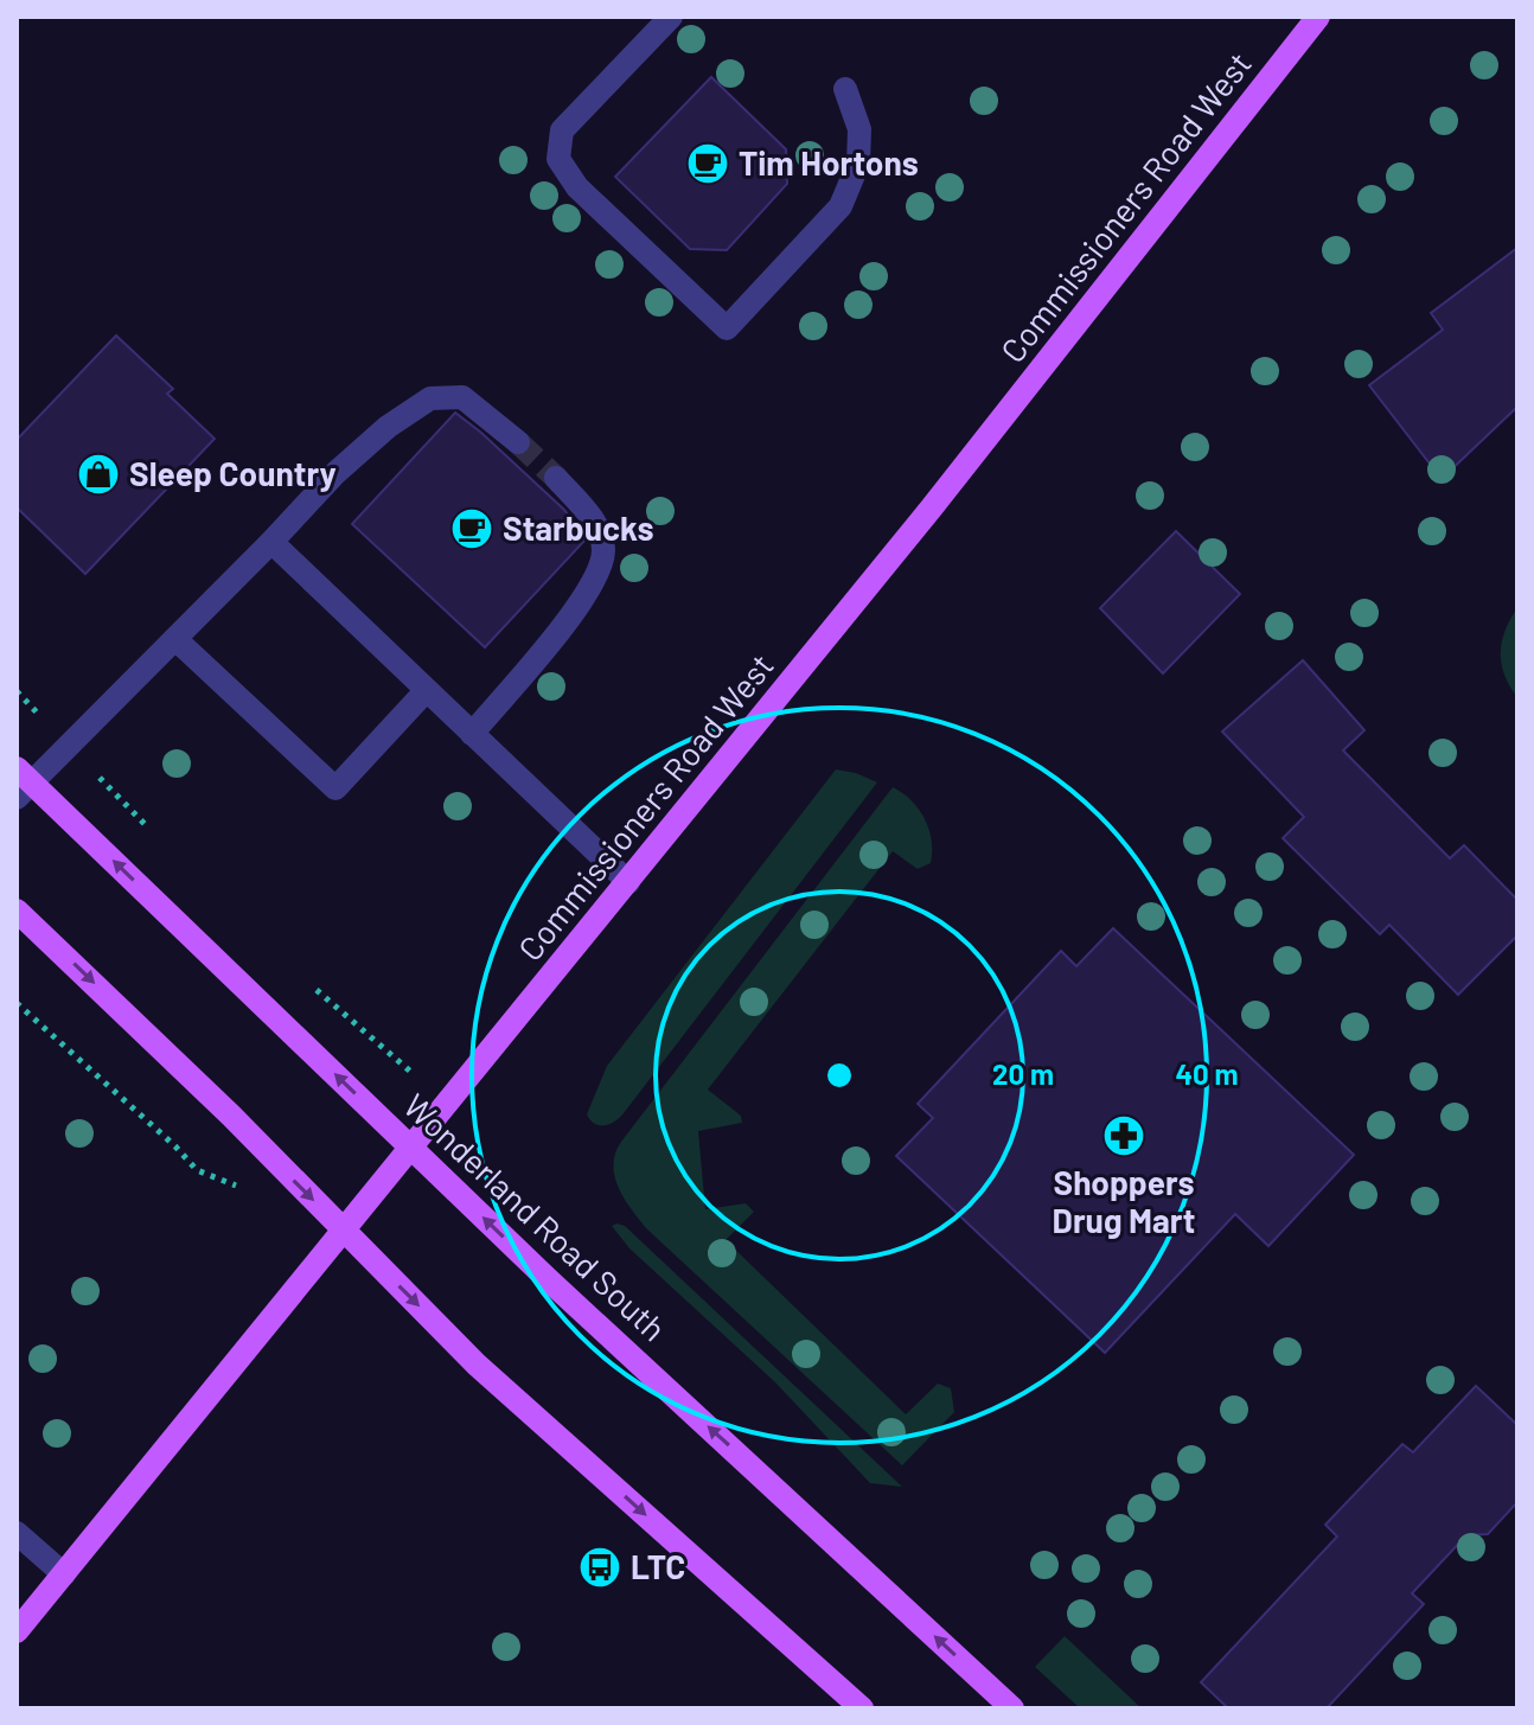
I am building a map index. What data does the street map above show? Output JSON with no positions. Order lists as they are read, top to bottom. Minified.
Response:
{"streets":{"main road":["Commissioners Road West","Wonderland Road South"]},"crossings":[["Commissioners Road West","Wonderland Road South"]],"places":{"cafe":["Tim Hortons","Starbucks"],"shop":["Sleep Country"],"pharmacy":["Shoppers Drug Mart"],"bus stop":["LTC"]},"rings":["20 m","40 m"]}
